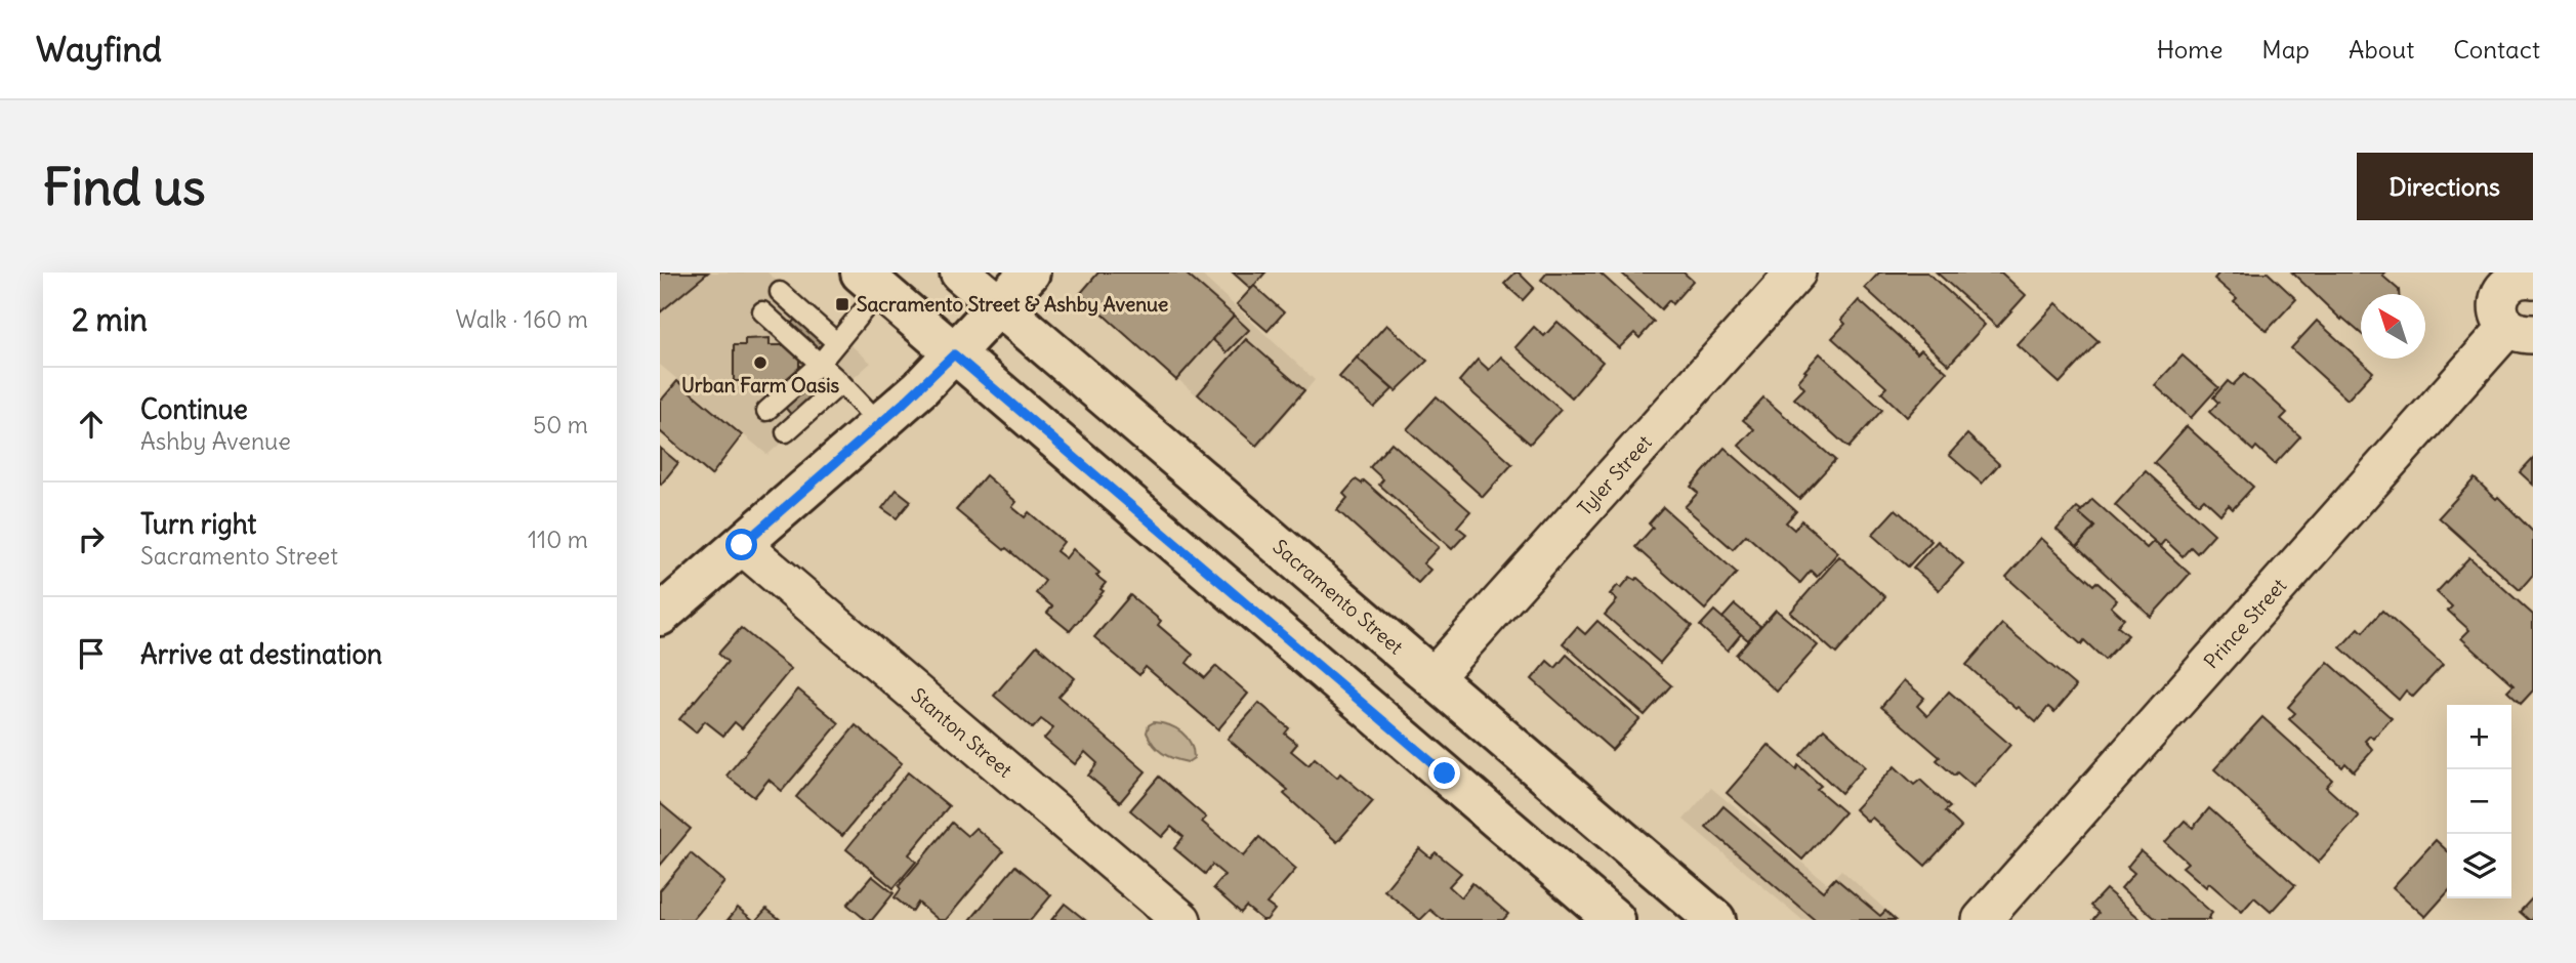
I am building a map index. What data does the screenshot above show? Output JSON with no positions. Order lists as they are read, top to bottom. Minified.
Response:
{"streets":{"street":["Tyler Street","Sacramento Street","Prince Street","Stanton Street"]},"crossings":[["Tyler Street","Sacramento Street"]],"places":{"transit":["Sacramento Street & Ashby Avenue"],"other":["Urban Farm Oasis"]},"north":"top left","page":{"header":"Wayfind","nav":["Home","Map","About","Contact"],"buttons":"Directions","title":"Find us","heading":["2 min","Walk · 160 m"],"list":[["Continue","Ashby Avenue","50 m"],["Turn right","Sacramento Street","110 m"],"Arrive at destination"],"map_buttons":["+","−"]}}
